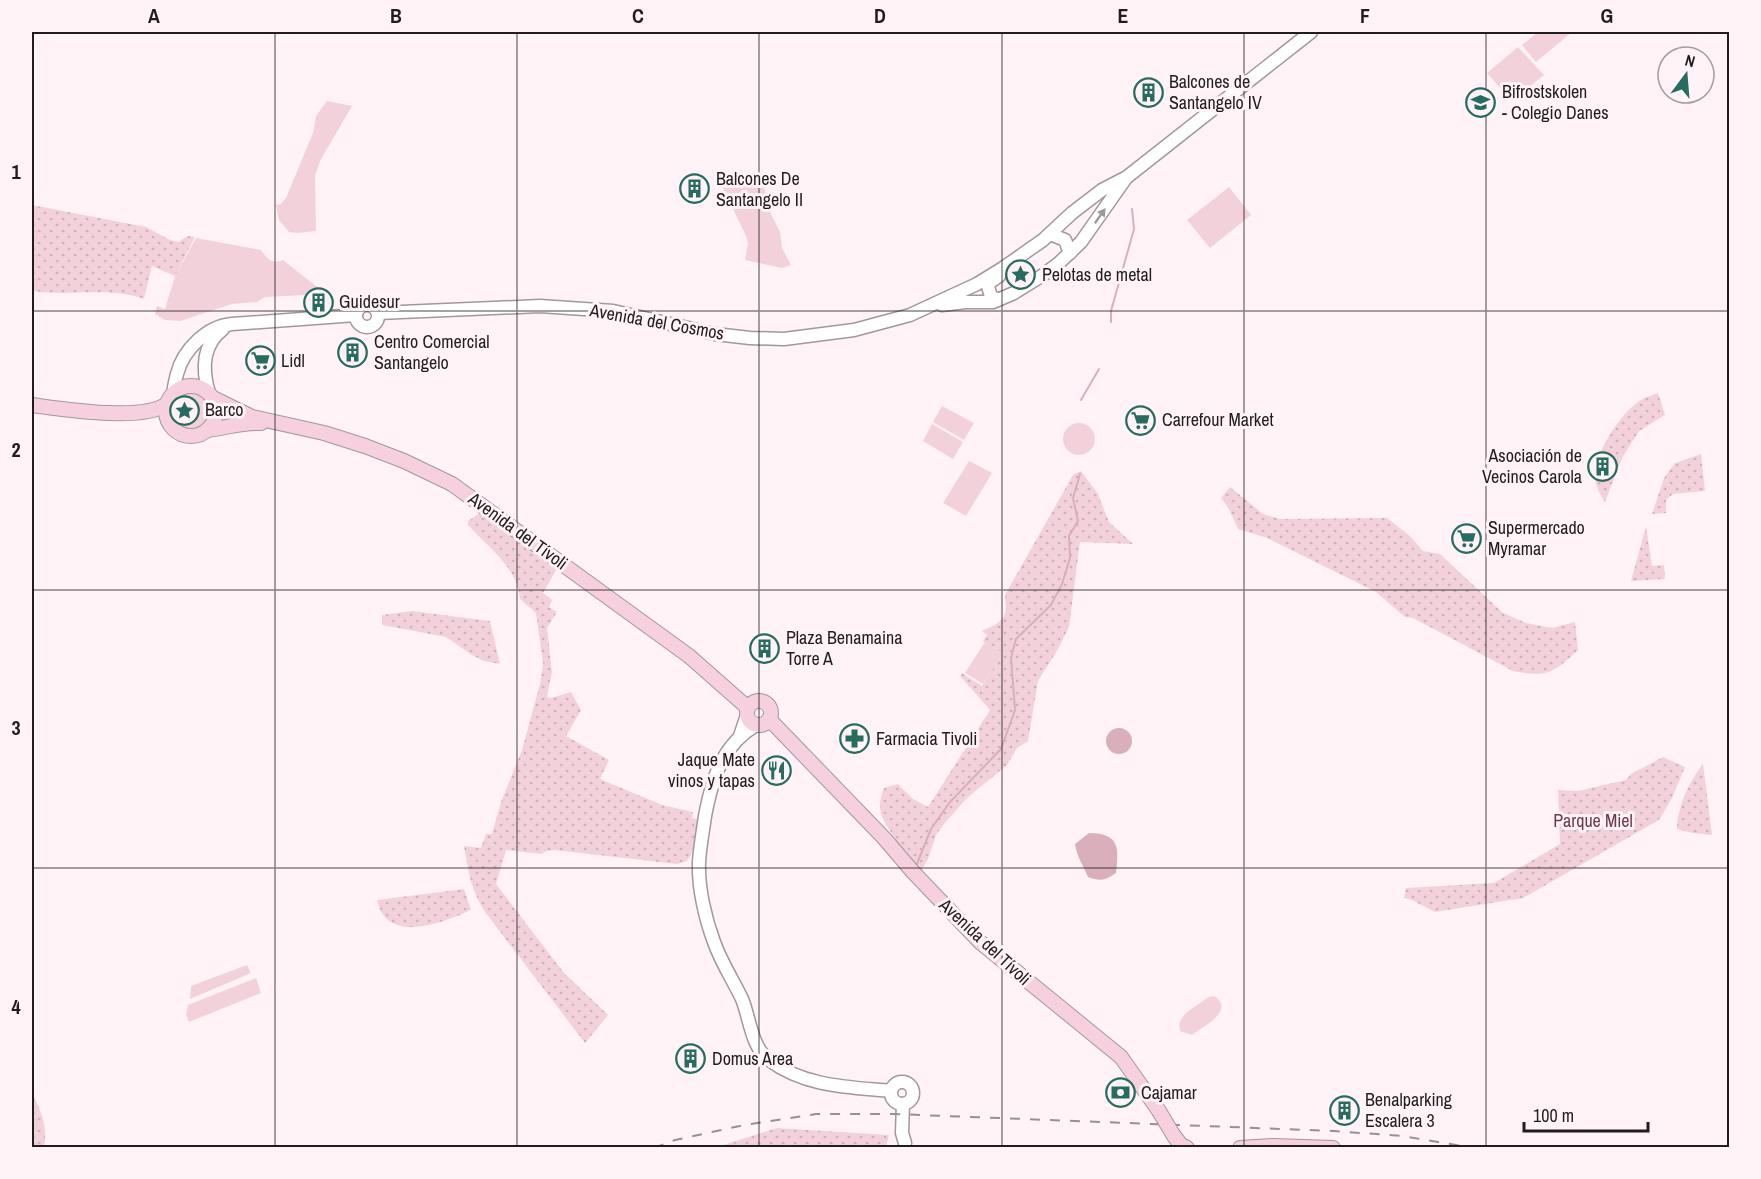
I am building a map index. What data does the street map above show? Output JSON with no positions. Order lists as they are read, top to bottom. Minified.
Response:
{"streets":{"main road":["Avenida del Tívoli"],"street":["Avenida del Cosmos"]},"parks":["Parque Miel"],"places":{"building":["Balcones de Santangelo IV","Balcones De Santangelo II","Guidesur","Centro Comercial Santangelo","Asociación de Vecinos Carola","Plaza Benamaina Torre A","Domus Area","Benalparking Escalera 3"],"school or university":["Bifrostskolen - Colegio Danes"],"place":["Pelotas de metal","Barco"],"supermarket":["Lidl","Carrefour Market","Supermercado Myramar"],"pharmacy":["Farmacia Tivoli"],"restaurant":["Jaque Mate vinos y tapas"],"bank":["Cajamar"]},"scale_bar":"100 m","north":"top","grid":{"columns":["A","B","C","D","E","F","G"],"rows":["1","2","3","4"]}}
